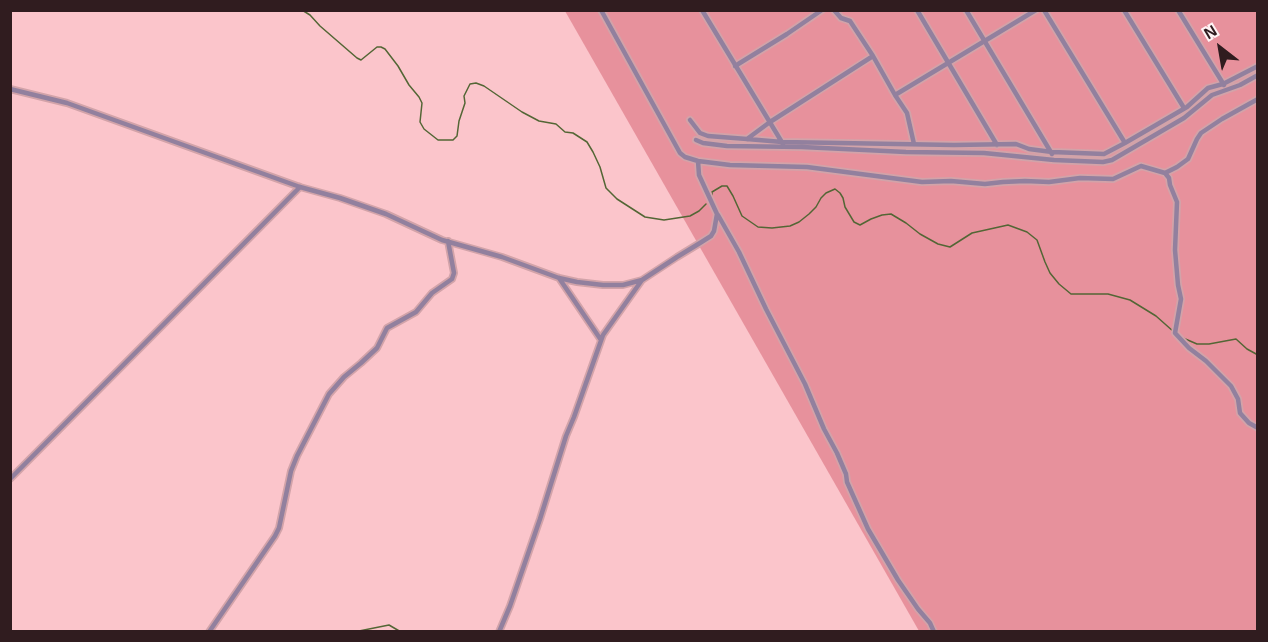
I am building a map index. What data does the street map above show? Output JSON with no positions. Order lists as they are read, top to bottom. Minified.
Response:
{"north":"top left"}
